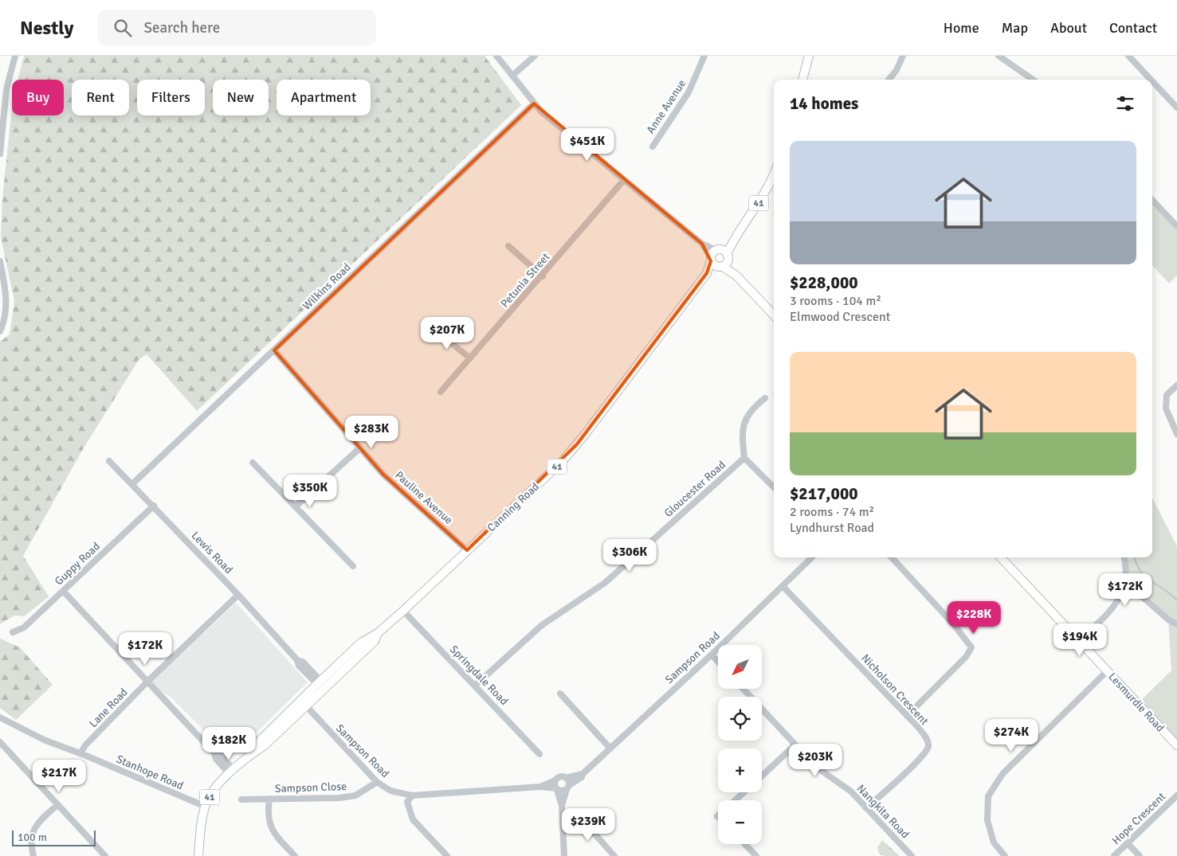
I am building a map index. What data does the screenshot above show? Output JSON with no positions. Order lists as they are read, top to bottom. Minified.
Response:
{"streets":{"main road":["41","Canning Road","Lesmurdie Road"],"street":["Anne Avenue","Petunia Street","Wilkins Road","Gloucester Road","Pauline Avenue","Lewis Road","Guppy Road","Sampson Road","Springdale Road","Nicholson Crescent","Lane Road","Stanhope Road","Sampson Close","Nangkita Road","Hope Crescent"]},"crossings":[["41","Canning Road"],["Wilkins Road","Pauline Avenue"],["Wilkins Road","Lewis Road"],["Gloucester Road","Springdale Road"],["Pauline Avenue","Canning Road"],["Canning Road","Lewis Road"],["Canning Road","Sampson Road"],["Canning Road","Springdale Road"],["Canning Road","Stanhope Road"],["Lewis Road","Guppy Road"],["Lewis Road","Lane Road"],["Sampson Road","Nicholson Crescent"],["Sampson Road","Sampson Close"],["Nicholson Crescent","Nangkita Road"],["Lane Road","Stanhope Road"]],"scale_bar":"100 m","north":"bottom left","page":{"header":"Nestly","search":"Search here","nav":["Home","Map","About","Contact"],"chip":["Buy","Rent","Filters","New","Apartment"],"heading":"14 homes","list":[{"name":"$228,000","note":"3 rooms · 104 m² · Elmwood Crescent"},{"name":"$217,000","note":"2 rooms · 74 m² · Lyndhurst Road"}],"price":["$451K","$207K","$283K","$350K","$306K","$172K","$228K","$194K","$172K","$274K","$182K","$203K","$217K","$239K"],"map_buttons":["+","−"],"scale":"100 m"}}
